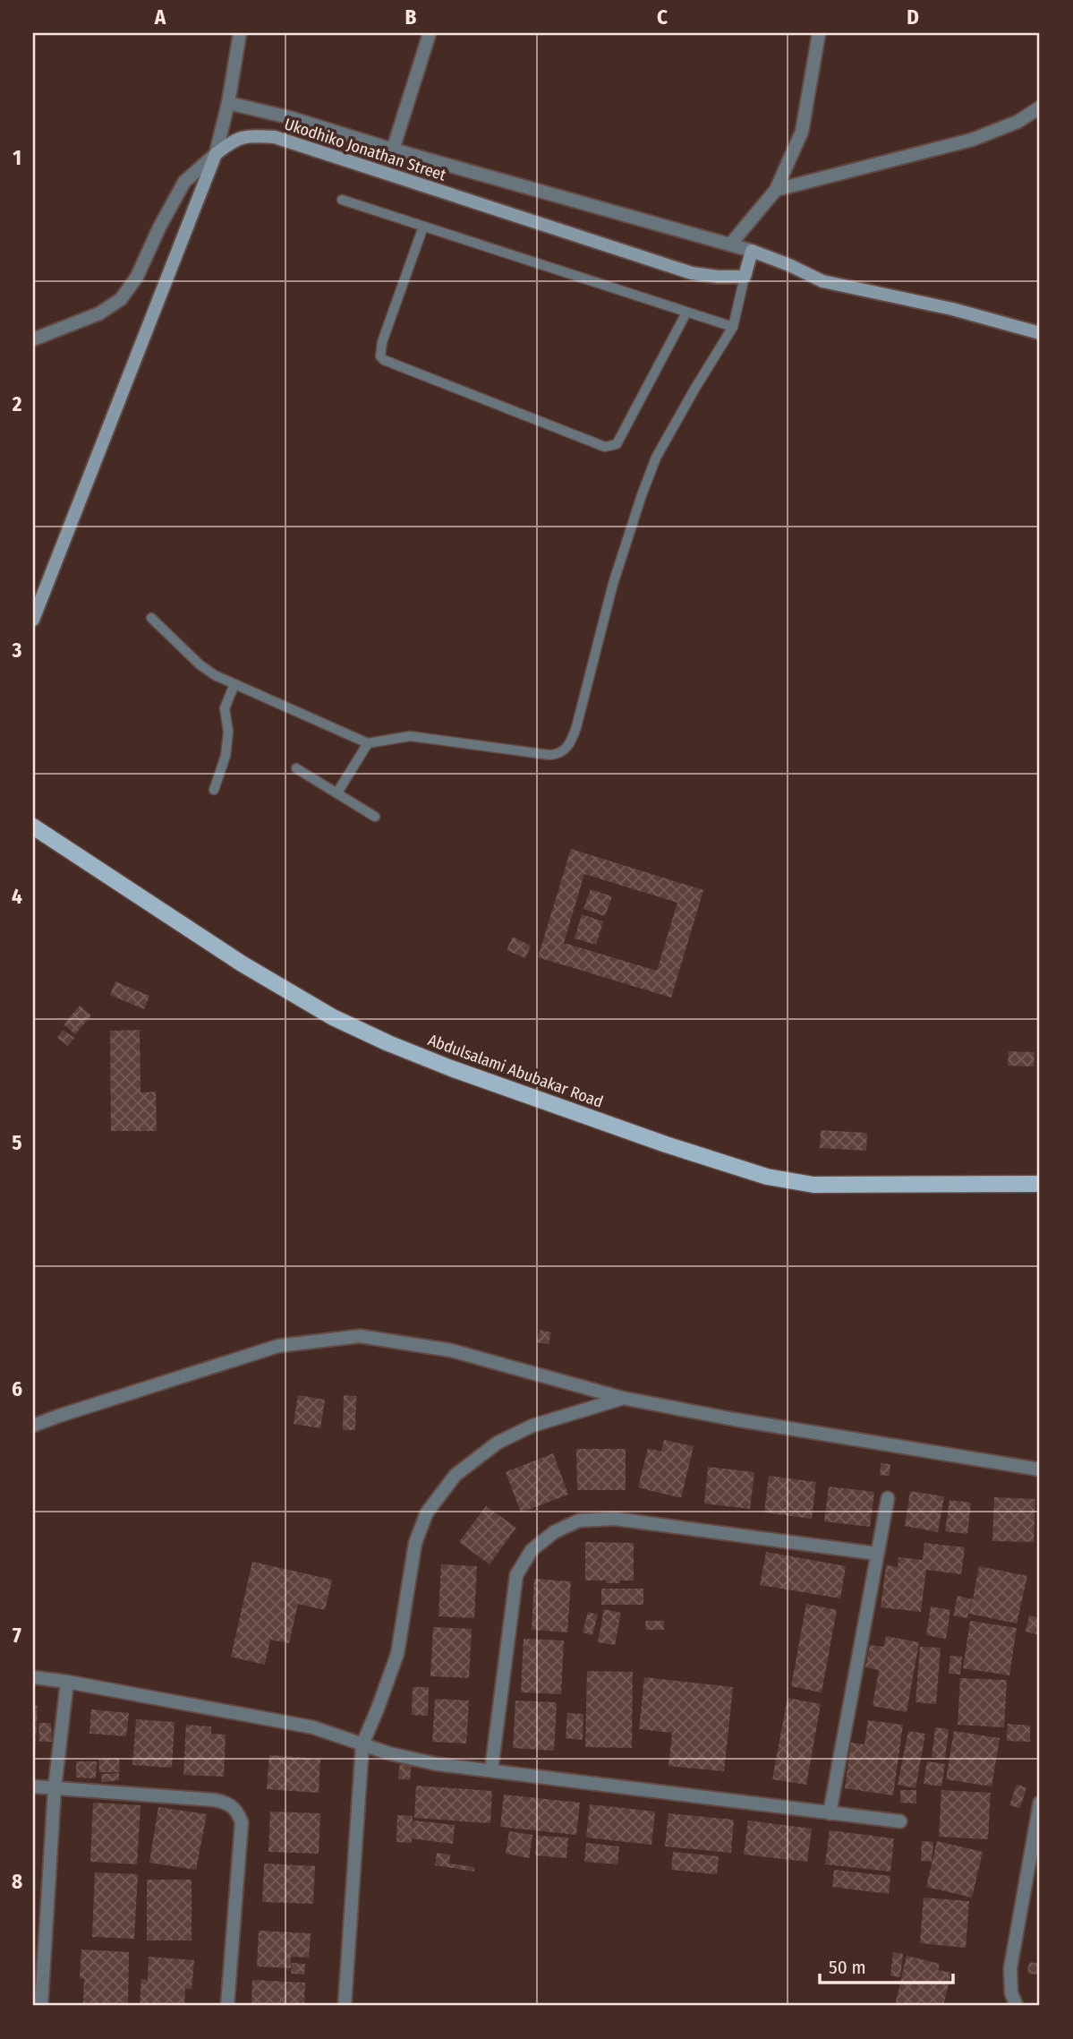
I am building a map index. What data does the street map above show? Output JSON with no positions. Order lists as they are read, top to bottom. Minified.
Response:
{"streets":{"main road":["Abdulsalami Abubakar Road"],"street":["Ukodhiko Jonathan Street"]},"scale_bar":"50 m","grid":{"columns":["A","B","C","D"],"rows":["1","2","3","4","5","6","7","8"]}}
